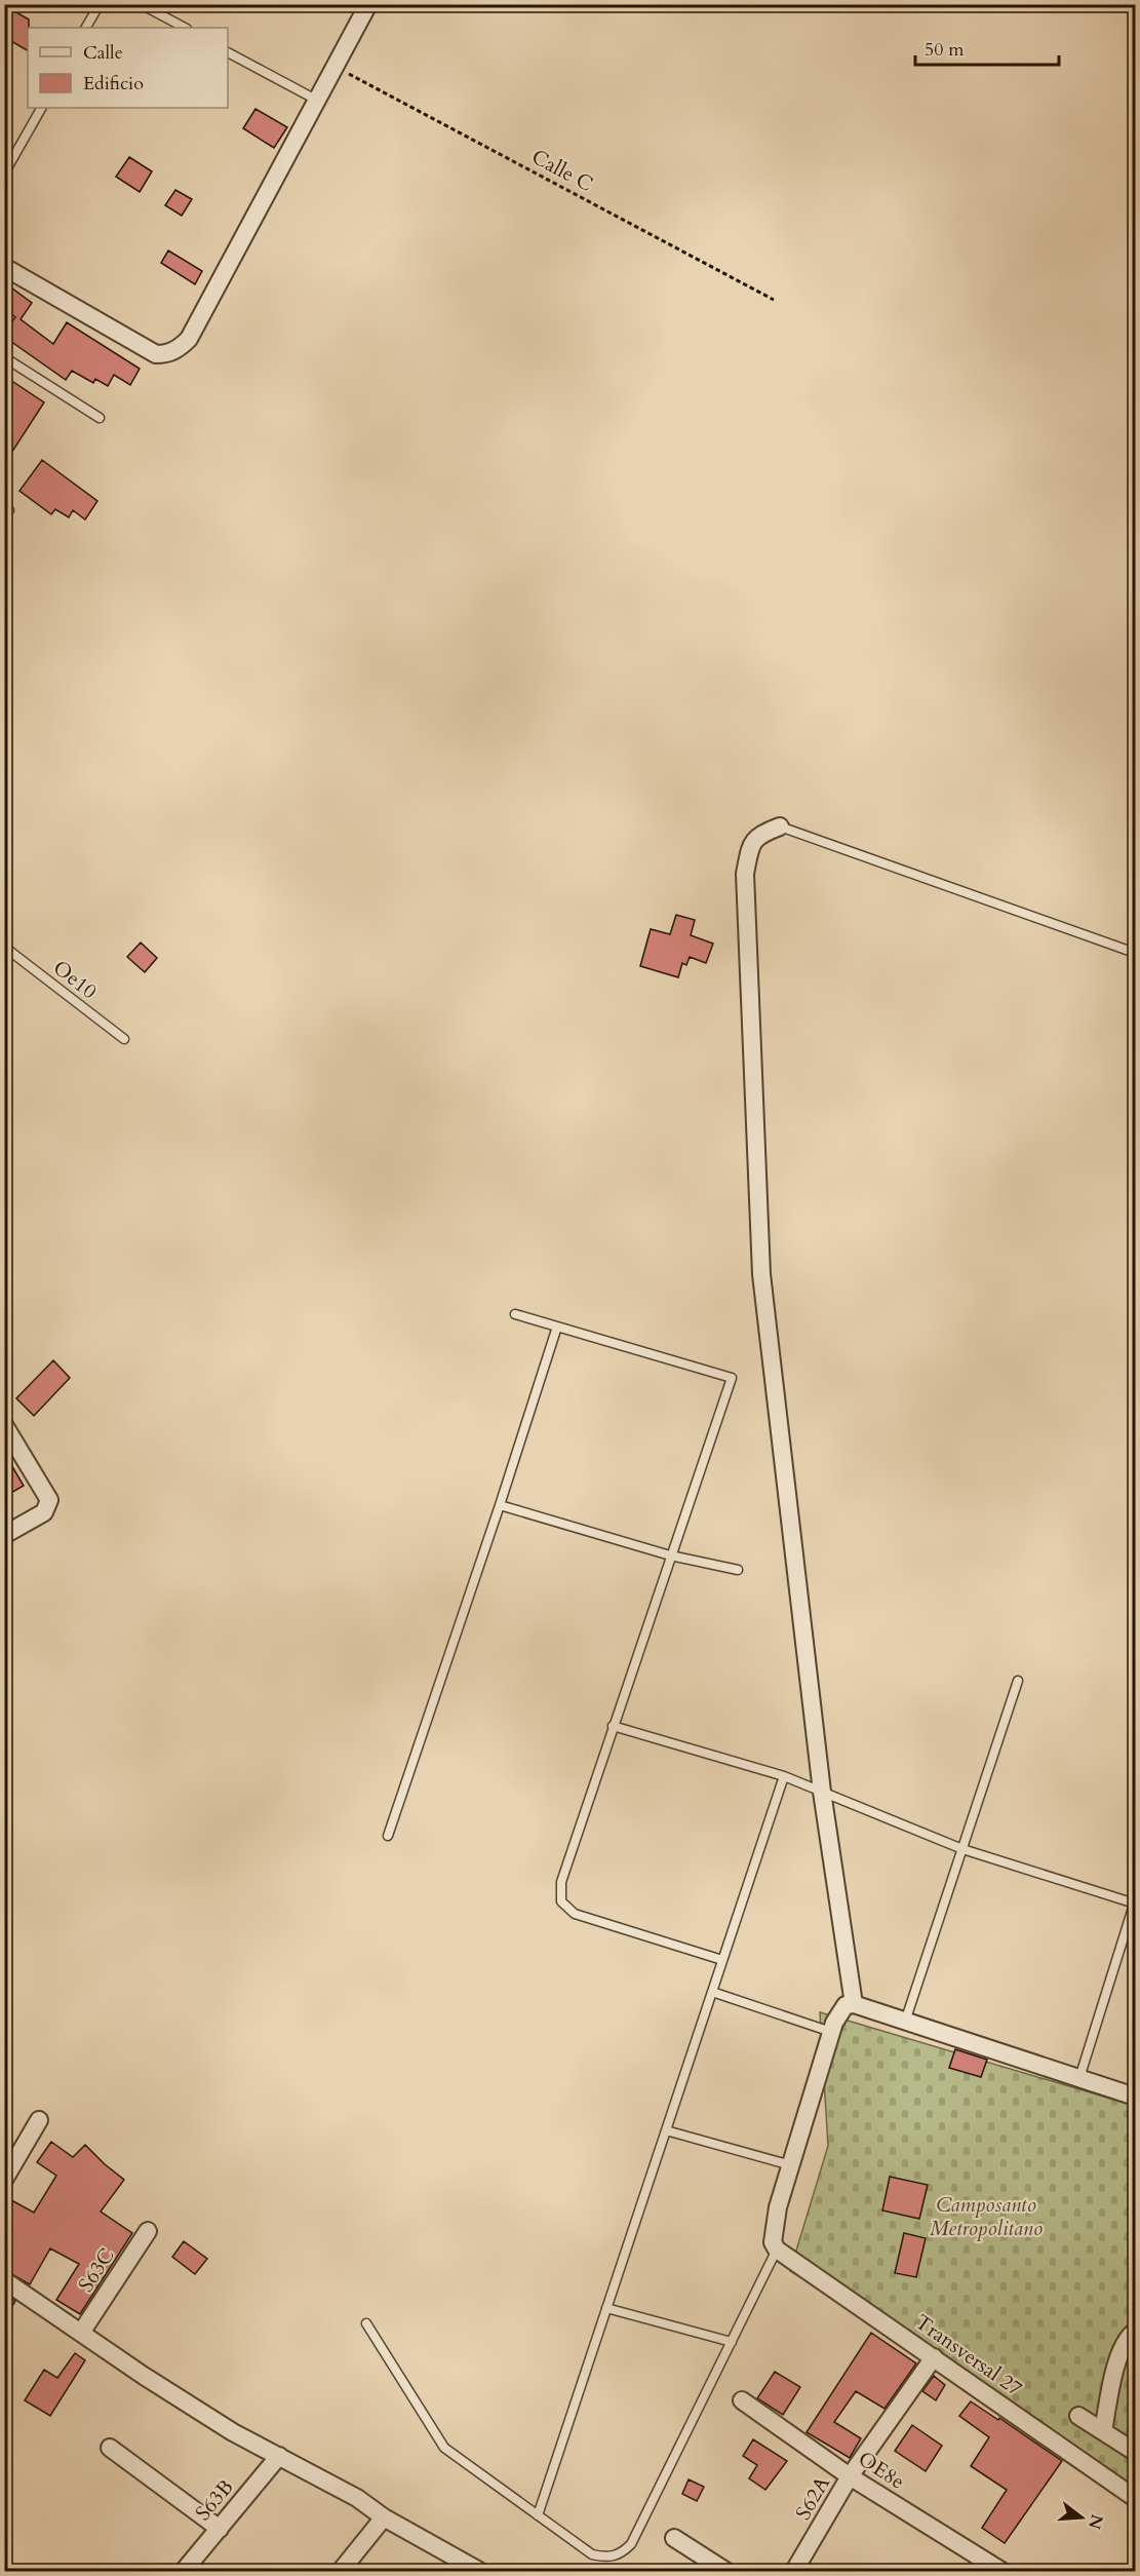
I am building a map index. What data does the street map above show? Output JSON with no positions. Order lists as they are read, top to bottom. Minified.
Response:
{"streets":{"street":["S63C","Transversal 27","OE8e","S62A","S63B"],"lane":["Oe10"],"path":["Calle C"]},"crossings":[["Transversal 27","S62A"],["OE8e","S62A"]],"parks":["Camposanto Metropolitano"],"legend":["Calle","Edificio"],"scale_bar":"50 m","north":"right"}
